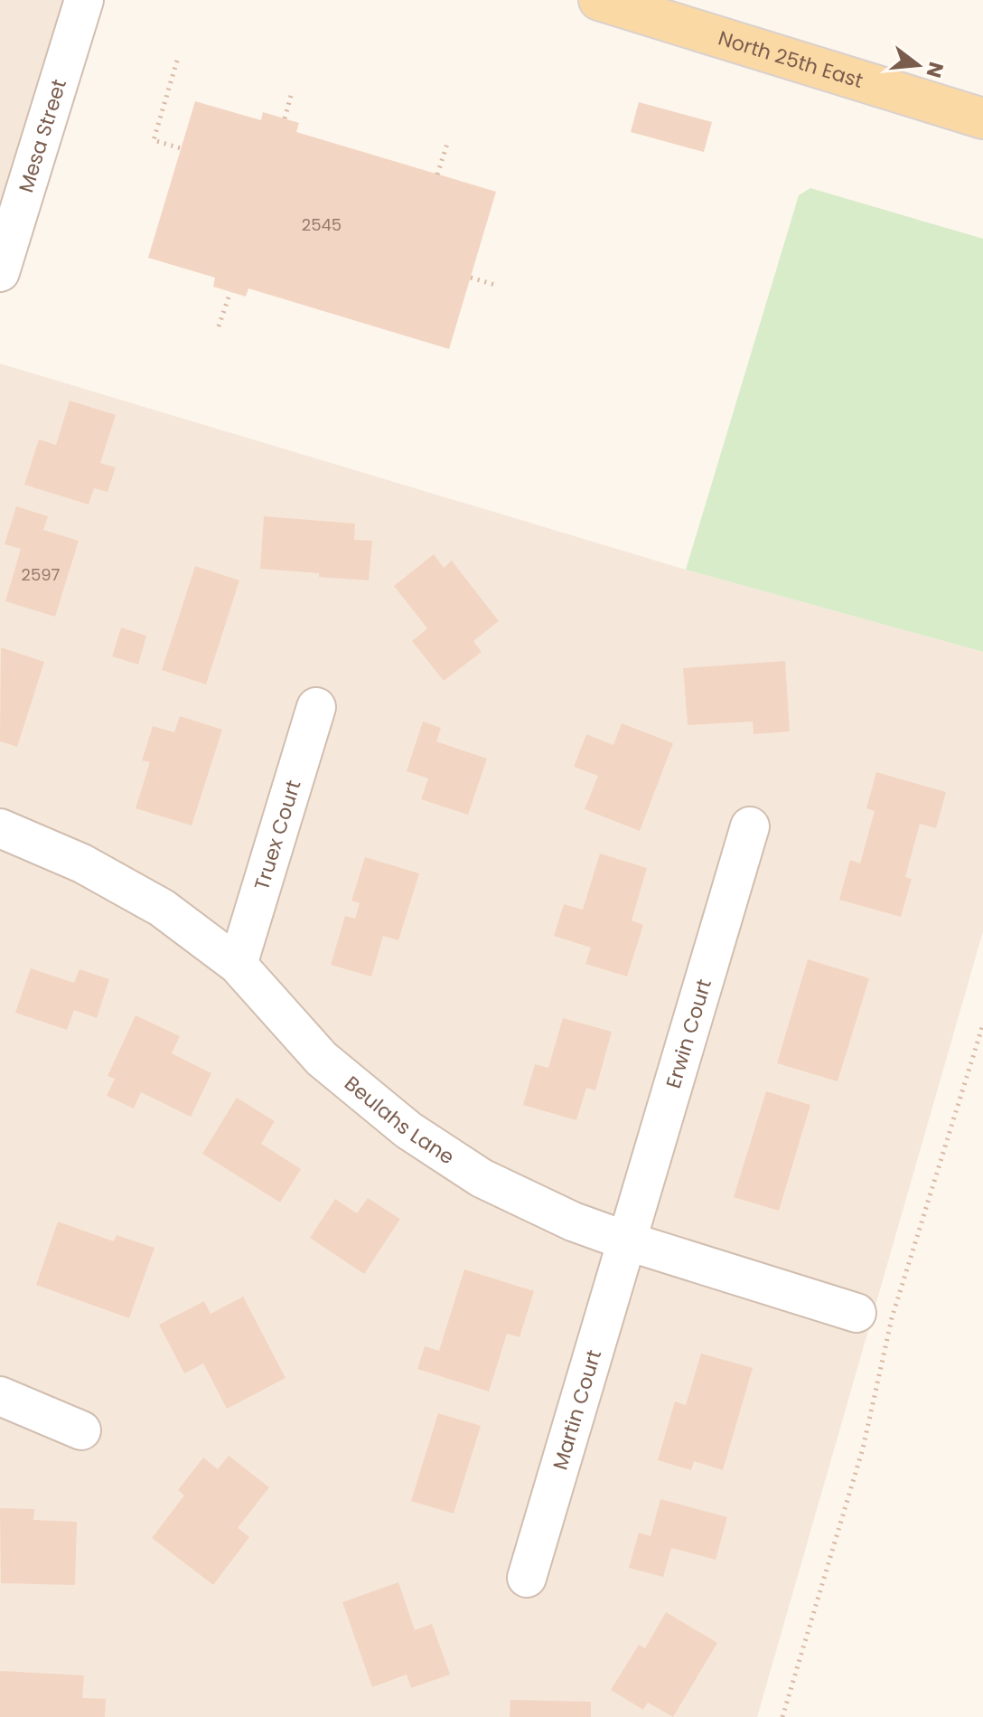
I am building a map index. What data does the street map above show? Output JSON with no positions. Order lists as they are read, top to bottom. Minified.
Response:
{"streets":{"main road":["North 25th East"],"street":["Mesa Street","Truex Court","Erwin Court","Beulahs Lane","Martin Court"]},"crossings":[["Truex Court","Beulahs Lane"],["Erwin Court","Beulahs Lane"],["Erwin Court","Martin Court"],["Beulahs Lane","Martin Court"]],"house_numbers":["2545","2597"],"north":"right"}
